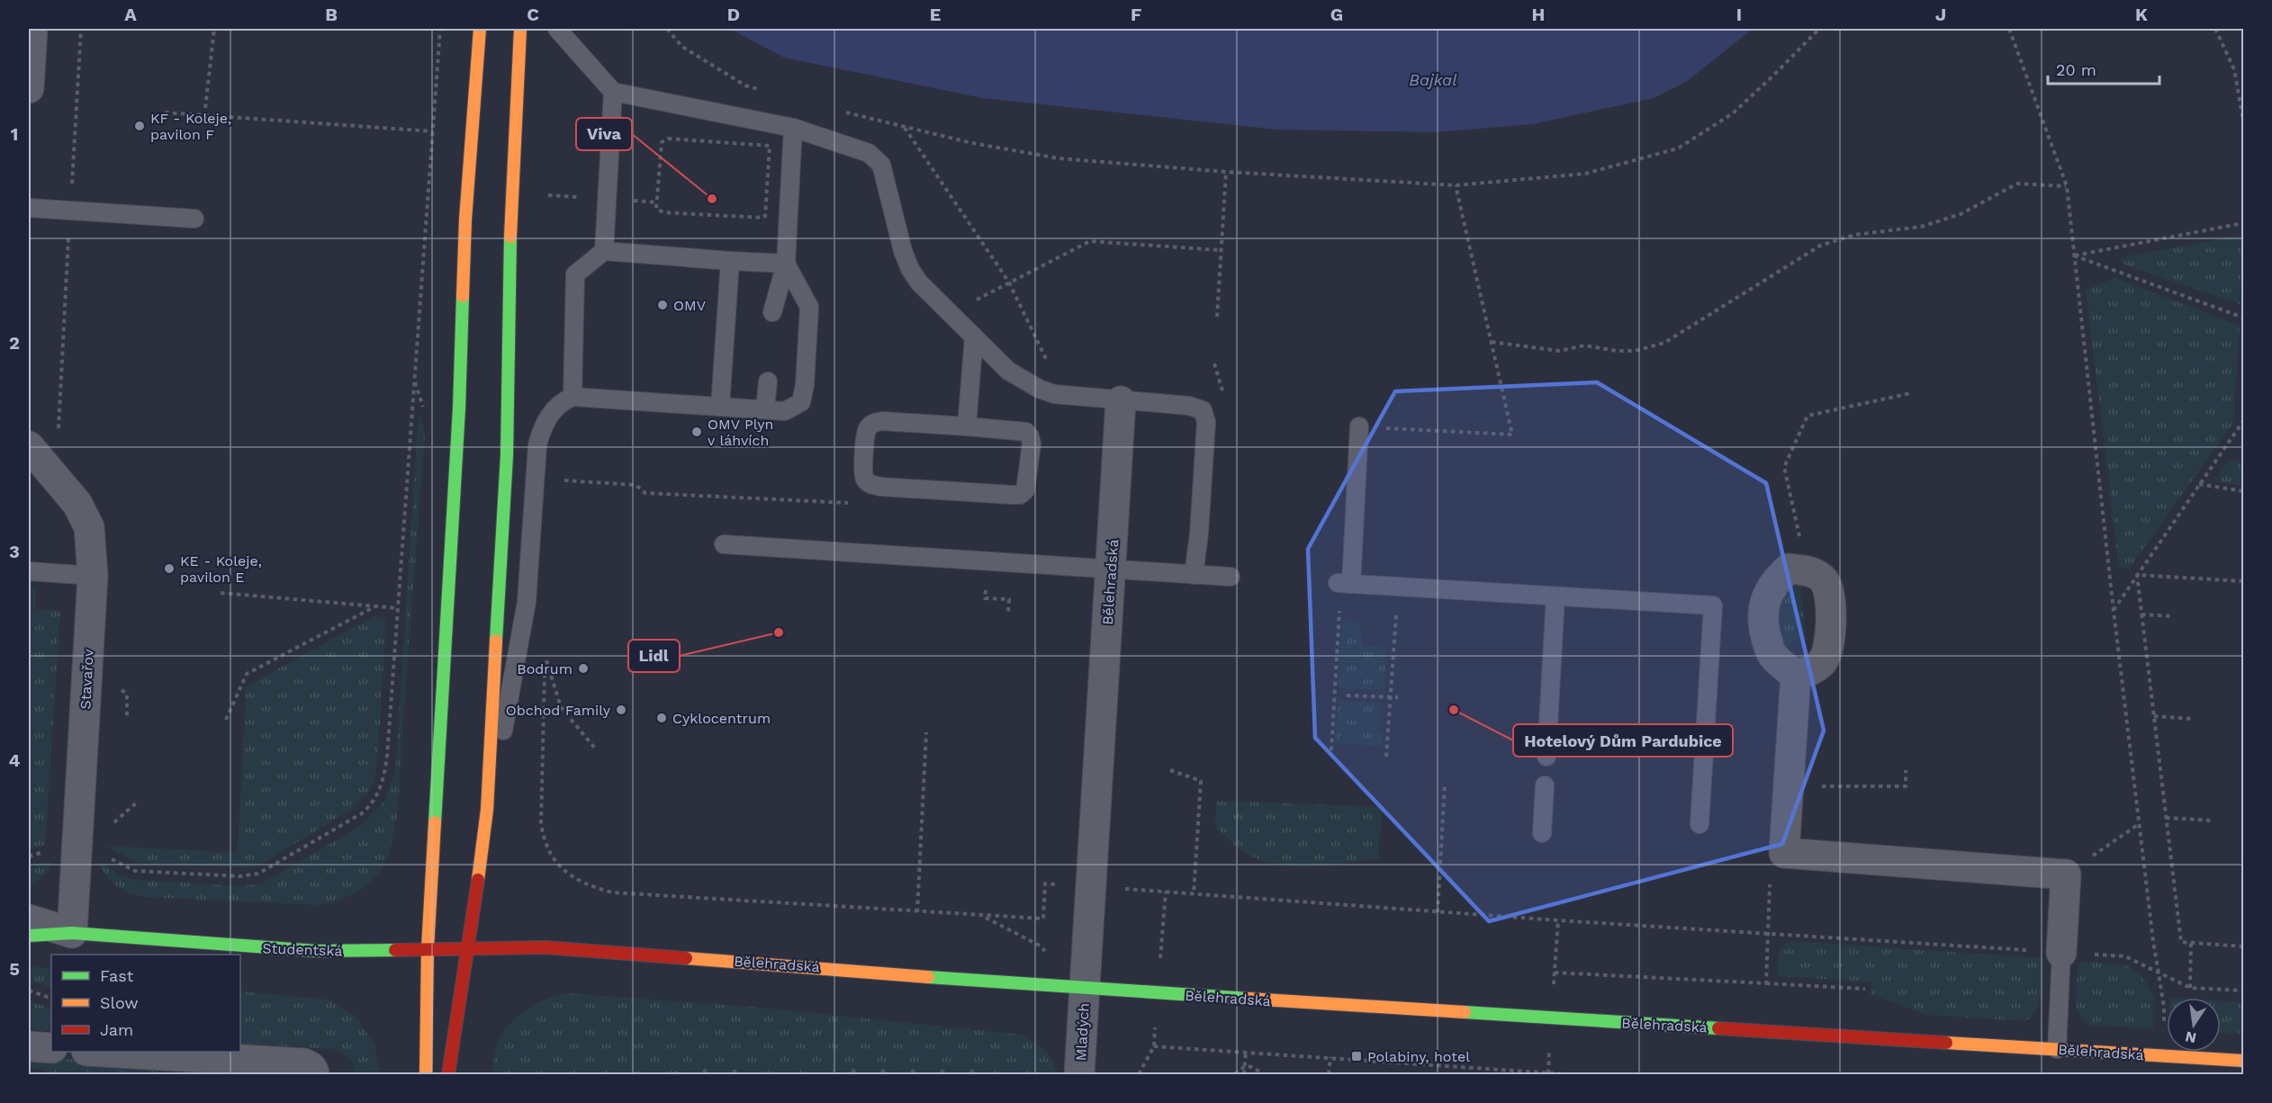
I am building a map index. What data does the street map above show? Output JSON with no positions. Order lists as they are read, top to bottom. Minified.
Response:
{"streets":{"street":["Bělehradská","Stavařov","Studentská","Mladých"]},"crossings":[["Bělehradská","Studentská"],["Bělehradská","Mladých"],["Stavařov","Studentská"]],"water":["Bajkal"],"places":{"other":["KF - Koleje, pavilon F","Viva","OMV","OMV Plyn v láhvích","KE - Koleje, pavilon E","Lidl","Bodrum","Obchod Family","Hotelový Dům Pardubice","Cyklocentrum"],"transit":["Polabiny, hotel"]},"legend":["Fast","Slow","Jam"],"scale_bar":"20 m","north":"bottom","grid":{"columns":["A","B","C","D","E","F","G","H","I","J","K"],"rows":["1","2","3","4","5"]}}
